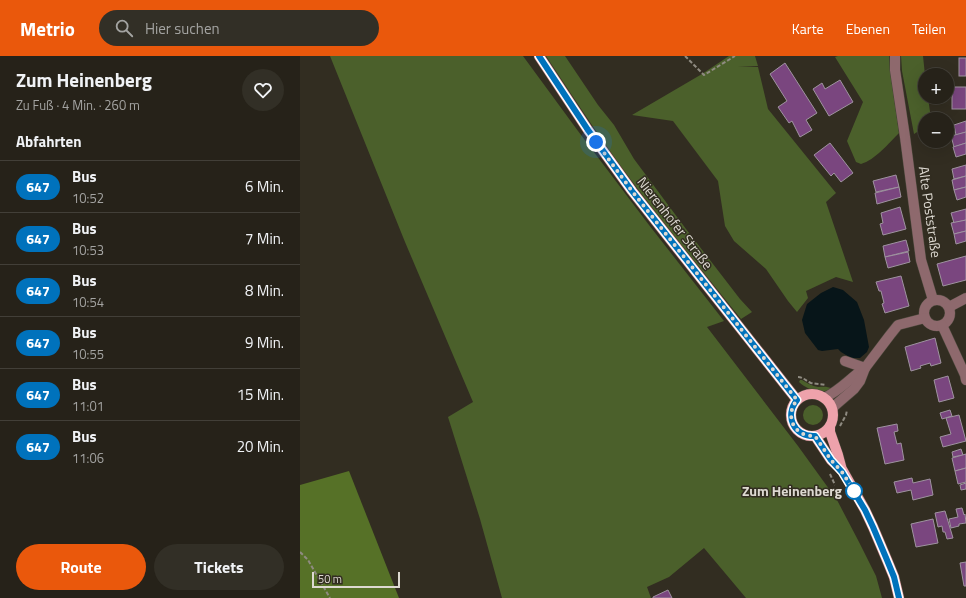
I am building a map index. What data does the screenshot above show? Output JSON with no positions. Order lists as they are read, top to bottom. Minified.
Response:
{"streets":{"main road":["Nierenhofer Straße"],"street":["Alte Poststraße"]},"places":["Zum Heinenberg"],"lines":["bus line 647"],"scale_bar":"50 m","page":{"header":"Metrio","search":"Hier suchen","nav":["Karte","Ebenen","Teilen"],"heading":[["Zum Heinenberg","Zu Fuß · 4 Min. · 260 m"],"Abfahrten"],"map_buttons":["+","−"],"list":[{"mark":"647","name":"Bus","note":"10:52","value":"6 Min."},{"mark":"647","name":"Bus","note":"10:53","value":"7 Min."},{"mark":"647","name":"Bus","note":"10:54","value":"8 Min."},{"mark":"647","name":"Bus","note":"10:55","value":"9 Min."},{"mark":"647","name":"Bus","note":"11:01","value":"15 Min."},{"mark":"647","name":"Bus","note":"11:06","value":"20 Min."}],"buttons":["Route","Tickets"],"scale":"50 m"}}
